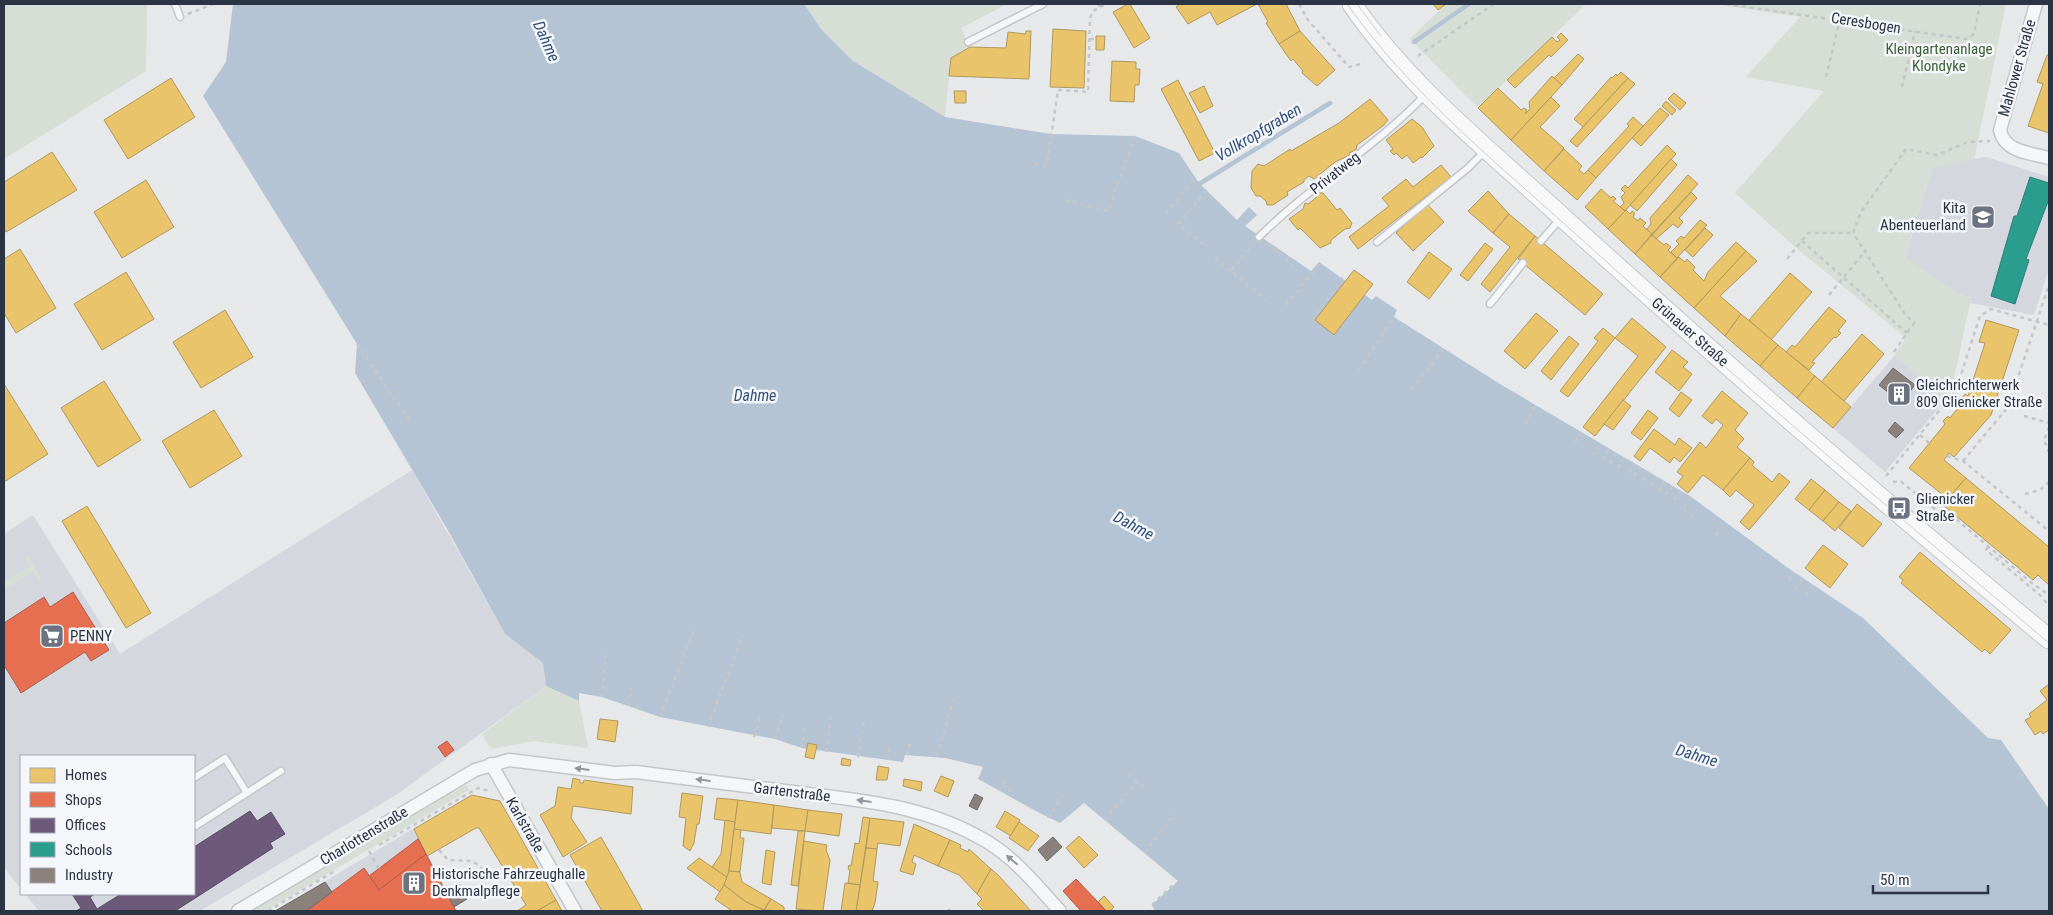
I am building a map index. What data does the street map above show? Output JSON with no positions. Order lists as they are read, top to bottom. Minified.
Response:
{"streets":{"main road":["Grünauer Straße"],"street":["Mahlower Straße","Gartenstraße","Karlstraße","Charlottenstraße"],"lane":["Privatweg"],"path":["Ceresbogen"]},"crossings":[["Privatweg","Grünauer Straße"],["Gartenstraße","Karlstraße"],["Gartenstraße","Charlottenstraße"],["Karlstraße","Charlottenstraße"]],"one_way":["Gartenstraße"],"water":["Dahme","Vollkropfgraben"],"parks":["Kleingartenanlage Klondyke"],"places":{"school or university":["Kita Abenteuerland"],"building":["Gleichrichterwerk 809 Glienicker Straße","Historische Fahrzeughalle Denkmalpflege"],"bus stop":["Glienicker Straße"],"supermarket":["PENNY"]},"legend":["Homes","Shops","Offices","Schools","Industry"],"scale_bar":"50 m"}
